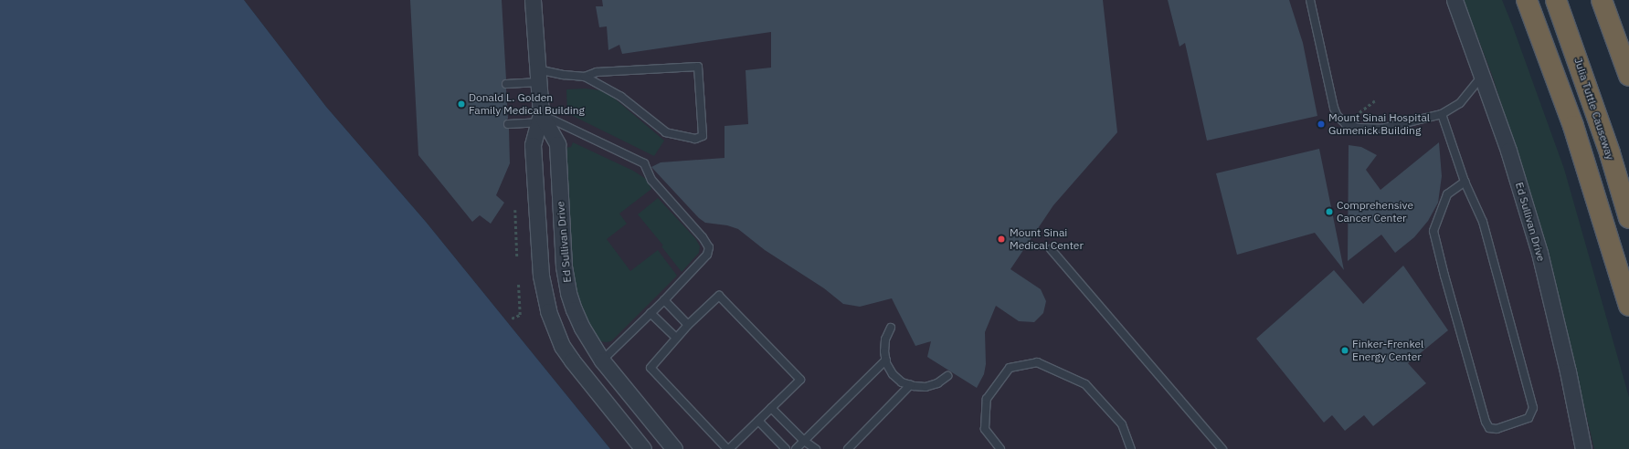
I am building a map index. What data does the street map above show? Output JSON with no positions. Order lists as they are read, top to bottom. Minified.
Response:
{"streets":{"highway":["Julia Tuttle Causeway"],"street":["Ed Sullivan Drive"]},"places":["Donald L. Golden Family Medical Building","Mount Sinai Hospital Gumenick Building","Comprehensive Cancer Center","Mount Sinai Medical Center","Finker-Frenkel Energy Center"]}
